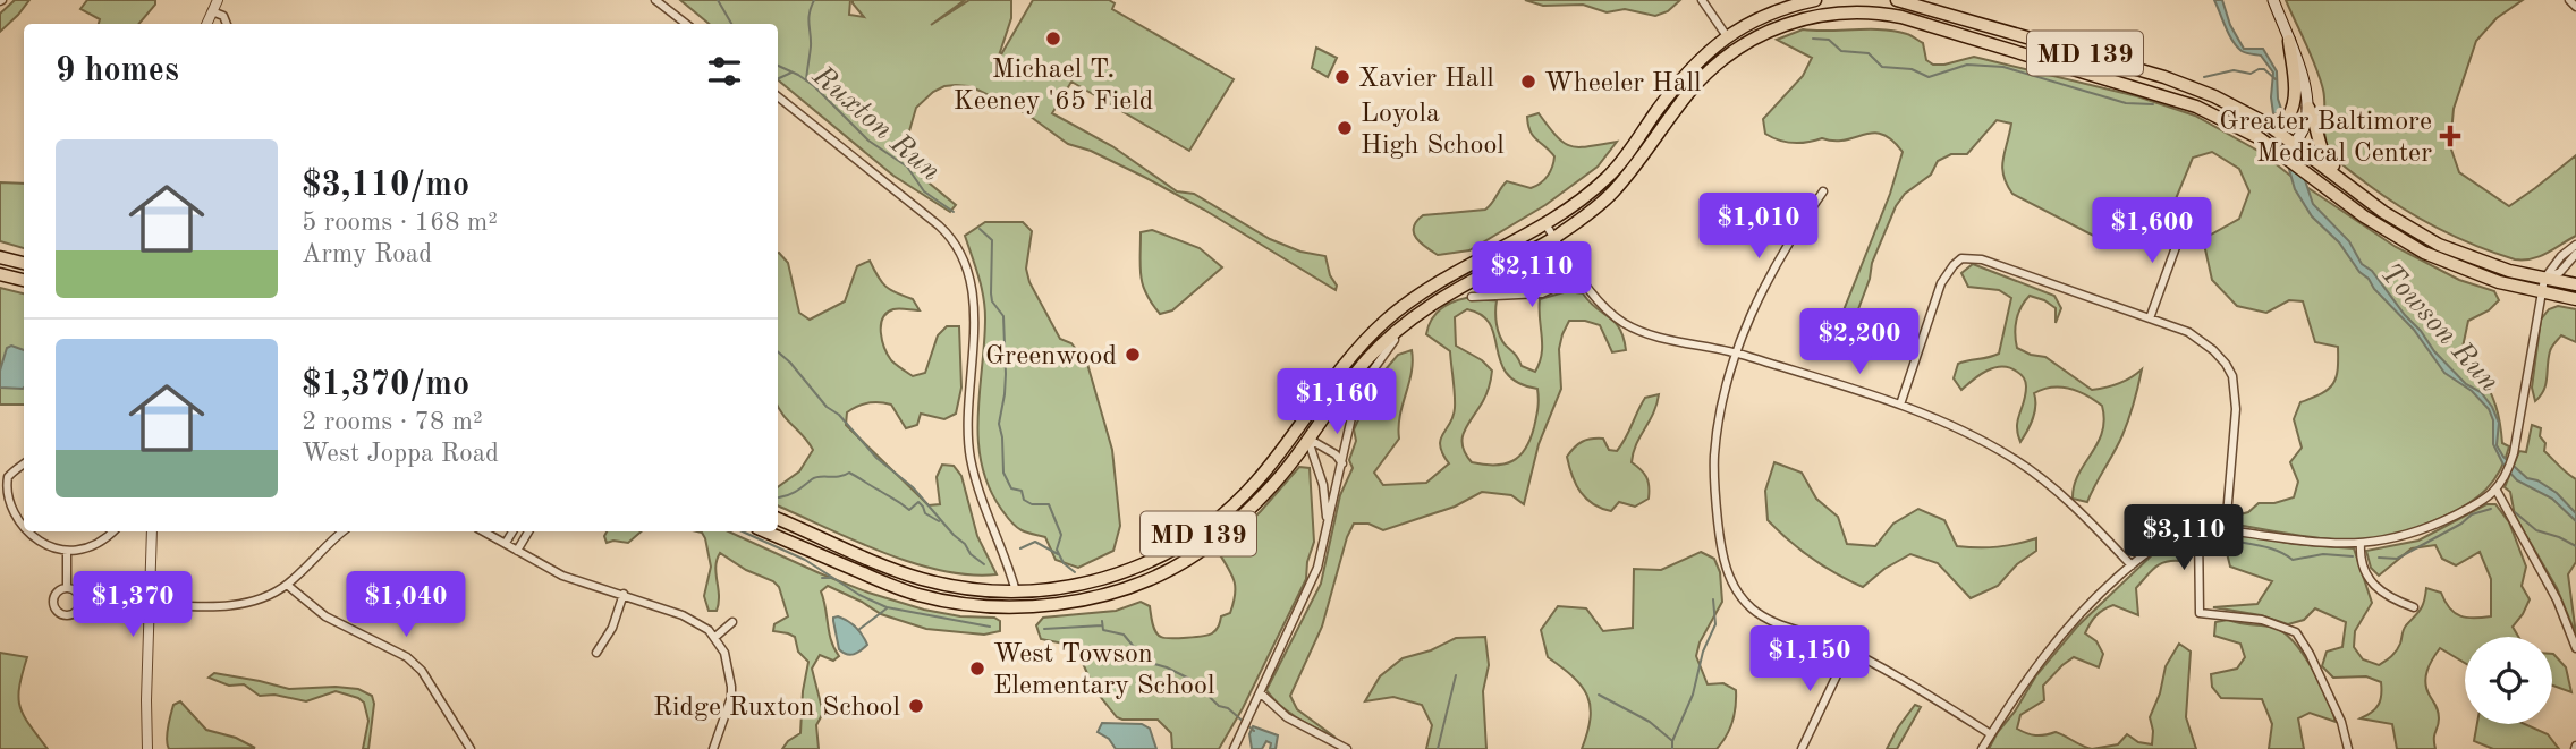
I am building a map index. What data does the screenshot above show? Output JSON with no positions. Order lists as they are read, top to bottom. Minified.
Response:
{"streets":{"main road":["MD 139"]},"water":["Ruxton Run","Towson Run"],"places":{"other":["Michael T. Keeney '65 Field","Xavier Hall","Wheeler Hall","Loyola High School","Greenwood","West Towson Elementary School","Ridge Ruxton School"],"health":["Greater Baltimore Medical Center"]},"page":{"heading":"9 homes","list":[{"name":"$3,110/mo","note":"5 rooms · 168 m² · Army Road"},{"name":"$1,370/mo","note":"2 rooms · 78 m² · West Joppa Road"}],"price":["$1,010","$1,600","$2,110","$2,200","$1,160","$3,110","$1,370","$1,040","$1,150"]}}
